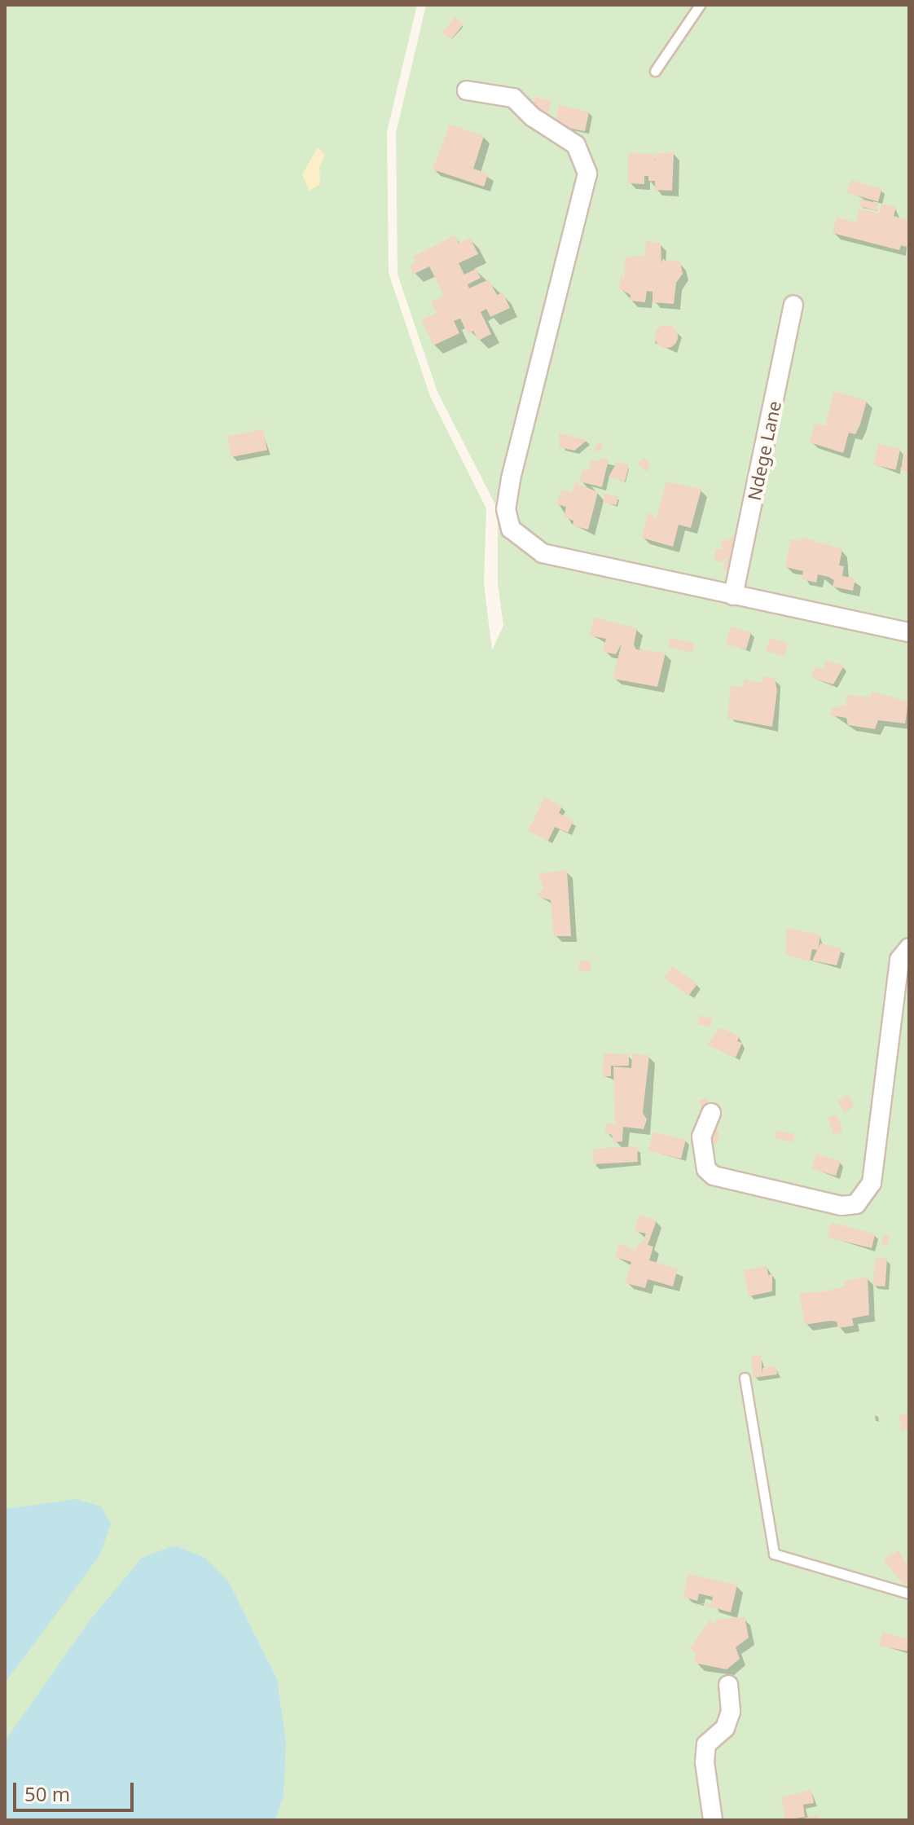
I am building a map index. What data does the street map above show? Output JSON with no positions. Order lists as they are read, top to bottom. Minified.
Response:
{"streets":{"street":["Ndege Lane"]},"scale_bar":"50 m"}
